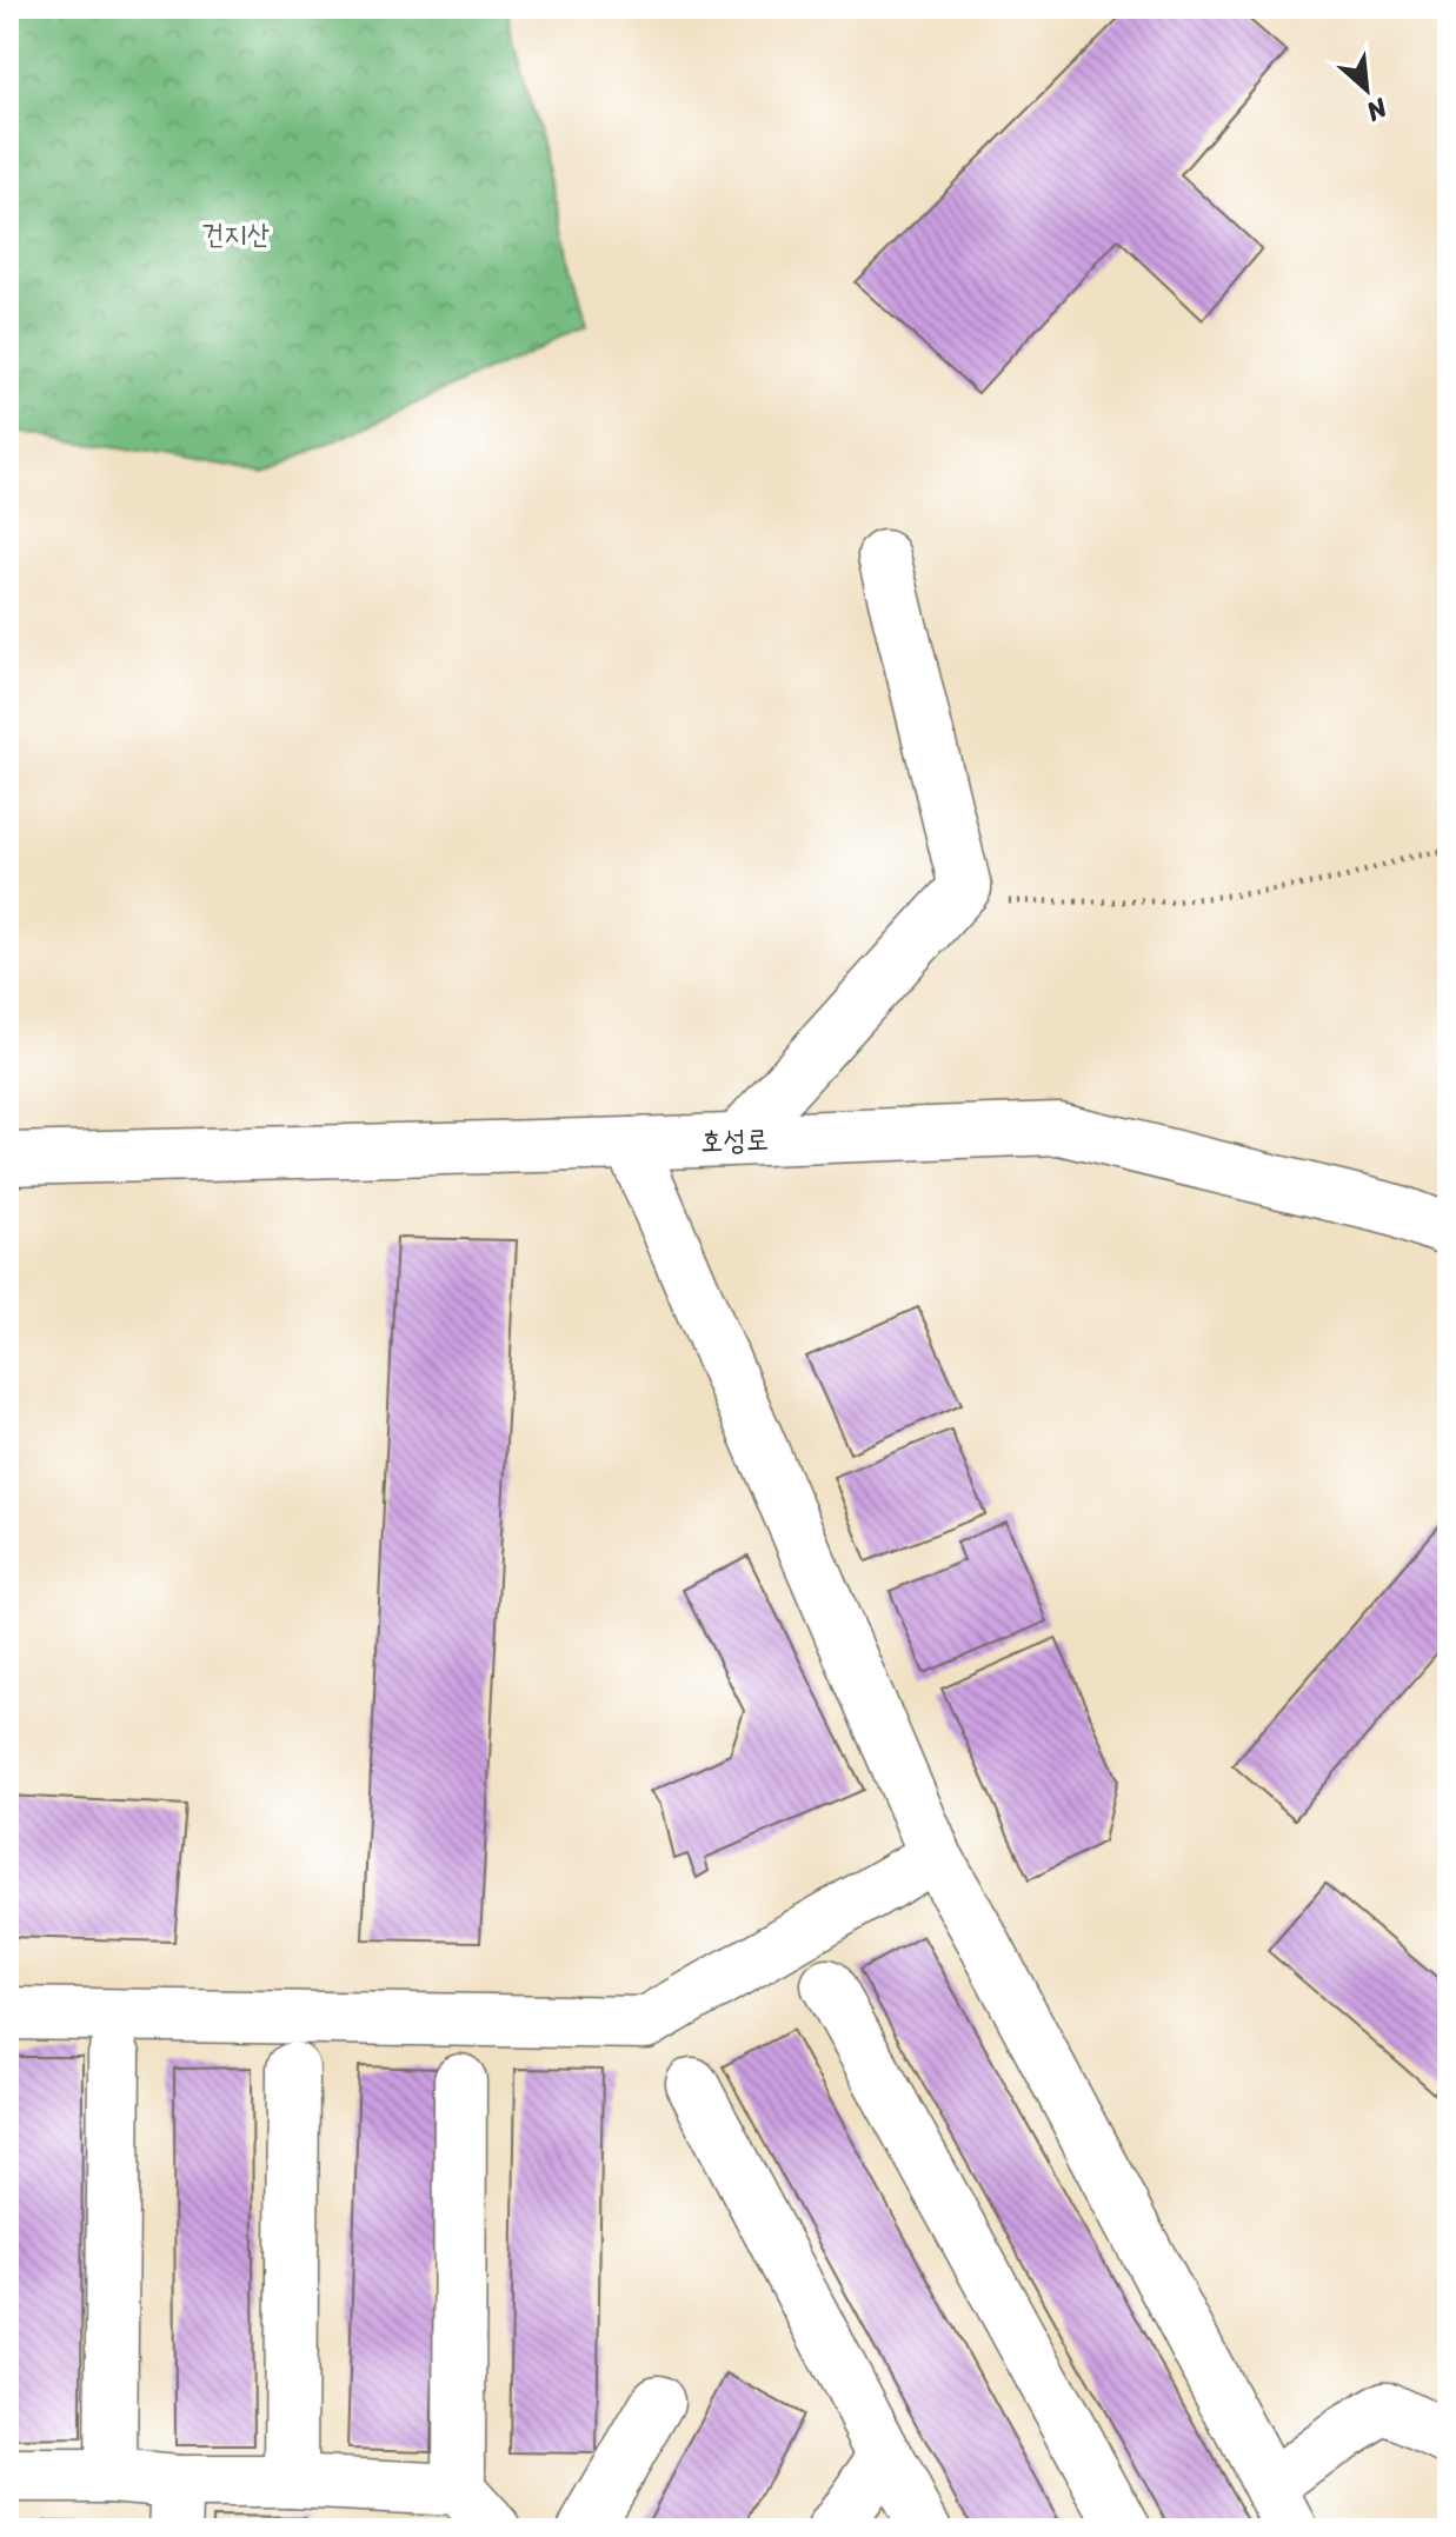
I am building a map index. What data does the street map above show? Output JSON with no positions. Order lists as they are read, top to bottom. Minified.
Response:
{"streets":{"street":["호성로"]},"parks":["건지산"],"north":"bottom right"}
